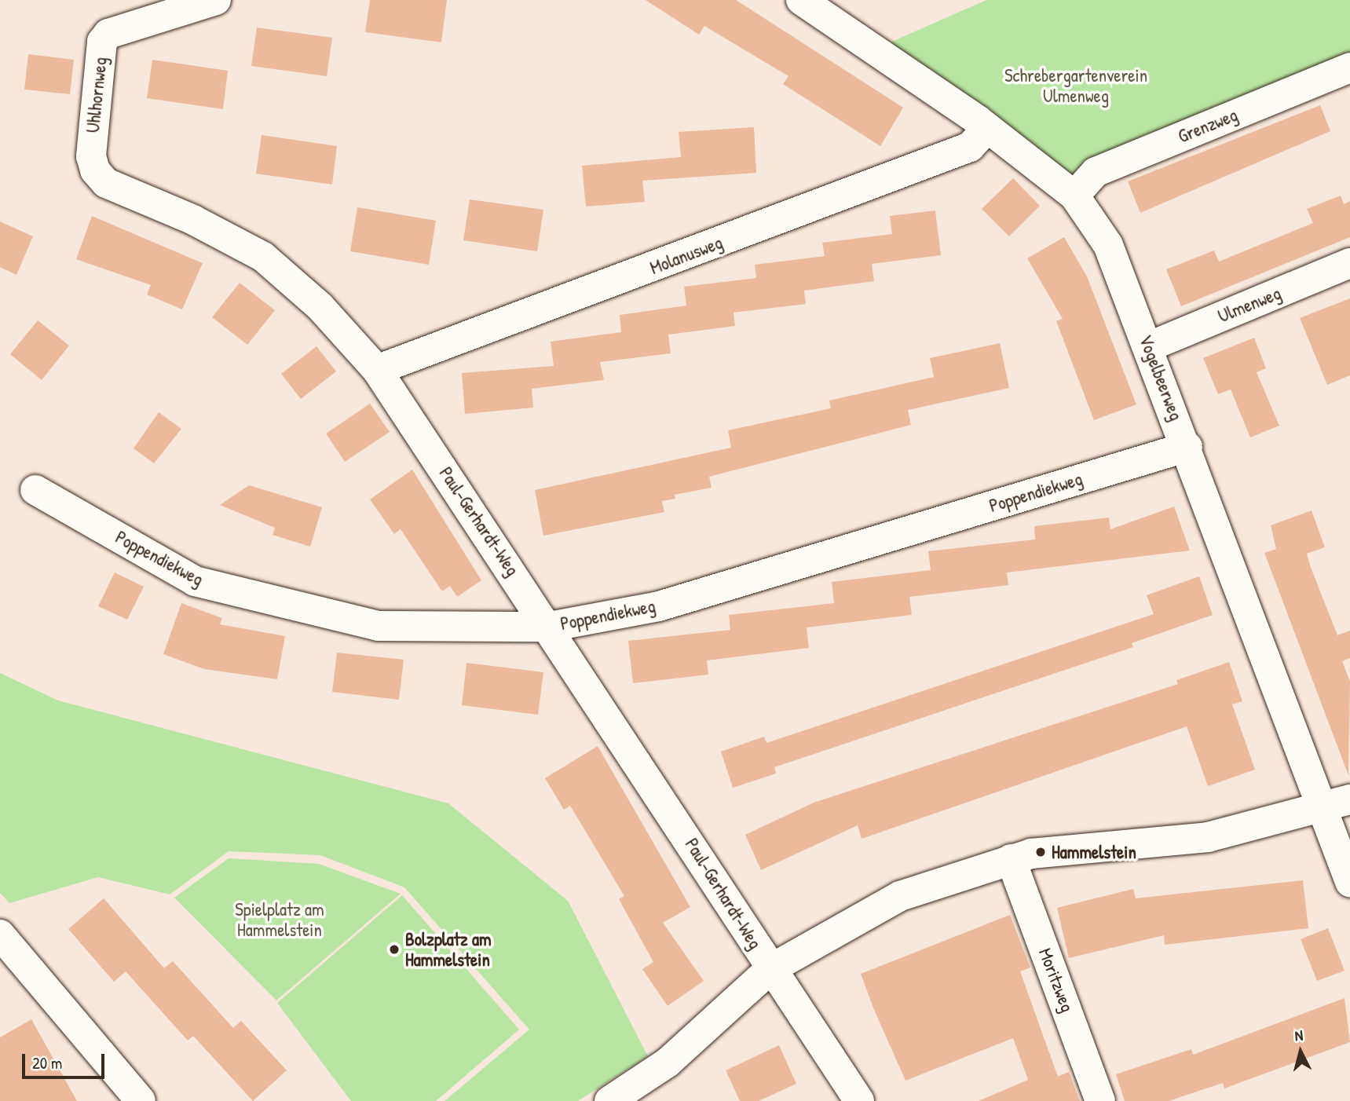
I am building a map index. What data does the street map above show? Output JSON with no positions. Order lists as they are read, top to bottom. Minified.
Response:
{"streets":{"street":["Uhlhornweg","Grenzweg","Molanusweg","Ulmenweg","Vogelbeerweg","Poppendiekweg","Paul-Gerhardt-Weg","Moritzweg"]},"crossings":[["Uhlhornweg","Paul-Gerhardt-Weg"],["Grenzweg","Vogelbeerweg"],["Molanusweg","Vogelbeerweg"],["Molanusweg","Paul-Gerhardt-Weg"],["Ulmenweg","Vogelbeerweg"],["Vogelbeerweg","Poppendiekweg"],["Poppendiekweg","Paul-Gerhardt-Weg"]],"parks":["Schrebergartenverein Ulmenweg","Spielplatz am Hammelstein"],"places":["Hammelstein","Bolzplatz am Hammelstein"],"scale_bar":"20 m","north":"top"}
